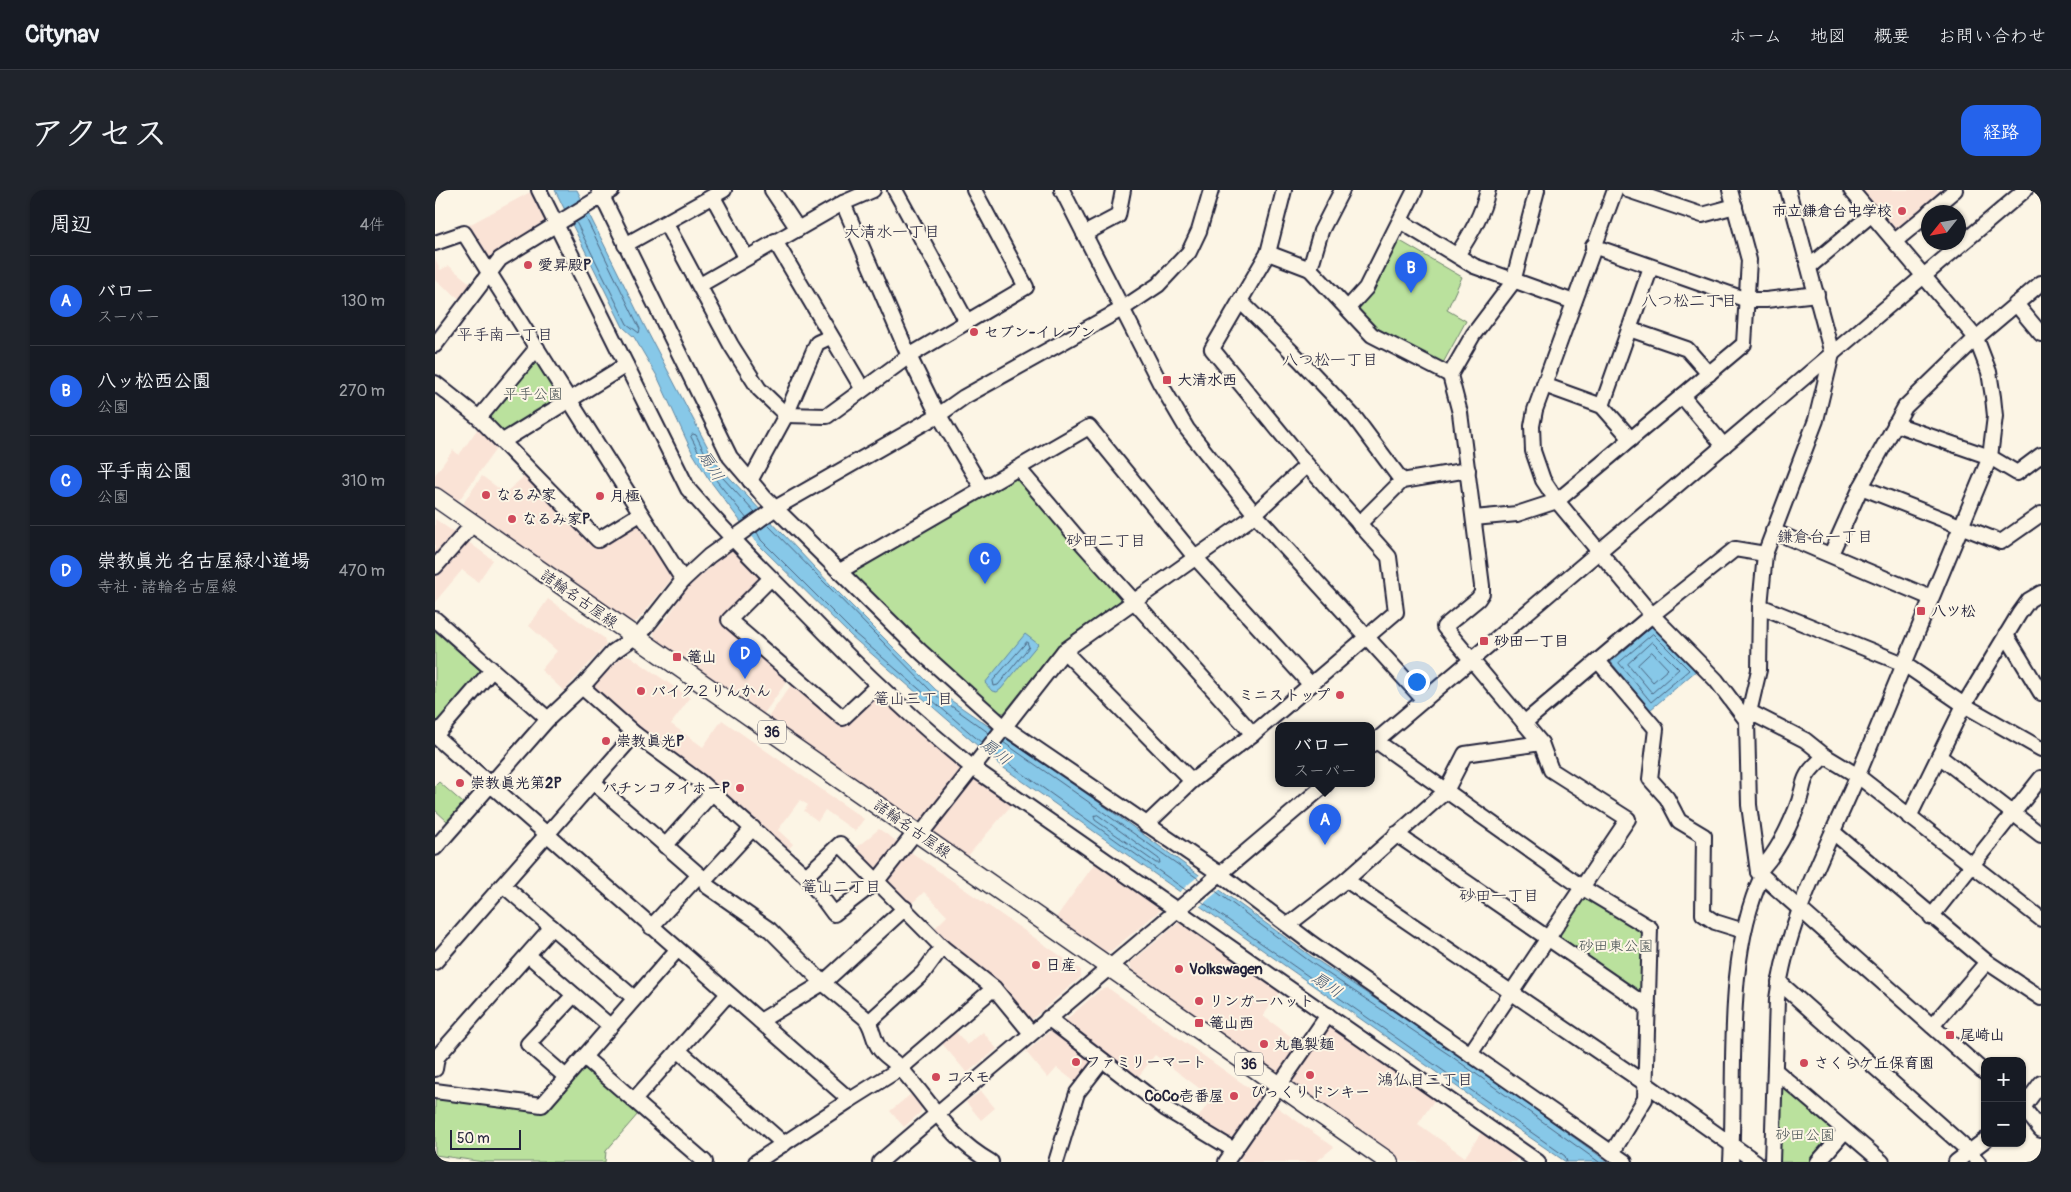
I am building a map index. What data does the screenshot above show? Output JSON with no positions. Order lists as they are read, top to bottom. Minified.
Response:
{"streets":{"main road":["諸輪名古屋線","36"]},"districts":["大清水一丁目","八つ松二丁目","平手南一丁目","八つ松一丁目","鎌倉台一丁目","砂田二丁目","篭山三丁目","篭山二丁目","砂田一丁目","鴻仏目二丁目"],"water":["扇川"],"parks":["平手公園","砂田東公園","砂田公園"],"places":{"other":["市立鎌倉台中学校","愛昇殿P","セブン-イレブン","なるみ家","月極","なるみ家P","バイク２りんかん","ミニストップ","崇教眞光P","崇教眞光第2P","パチンコタイホーP","日産","Volkswagen","リンガーハット","丸亀製麺","ファミリーマート","さくらケ丘保育園","びっくりドンキー","コスモ","CoCo壱番屋"],"transit":["大清水西","八ツ松","砂田一丁目","篭山","篭山西","尾崎山"]},"scale_bar":"50 m","north":"bottom left","page":{"header":"Citynav","nav":["ホーム","地図","概要","お問い合わせ"],"title":"アクセス","buttons":"経路","heading":["周辺","4件"],"pins":["B","C","D","A"],"list":[{"mark":"A","name":"バロー","note":"スーパー","value":"130 m"},{"mark":"B","name":"八ッ松西公園","note":"公園","value":"270 m"},{"mark":"C","name":"平手南公園","note":"公園","value":"310 m"},{"mark":"D","name":"崇教眞光 名古屋緑小道場","note":"寺社 · 諸輪名古屋線","value":"470 m"}],"popup":["バロー","スーパー"],"map_buttons":["+","−"],"scale":"50 m"}}
